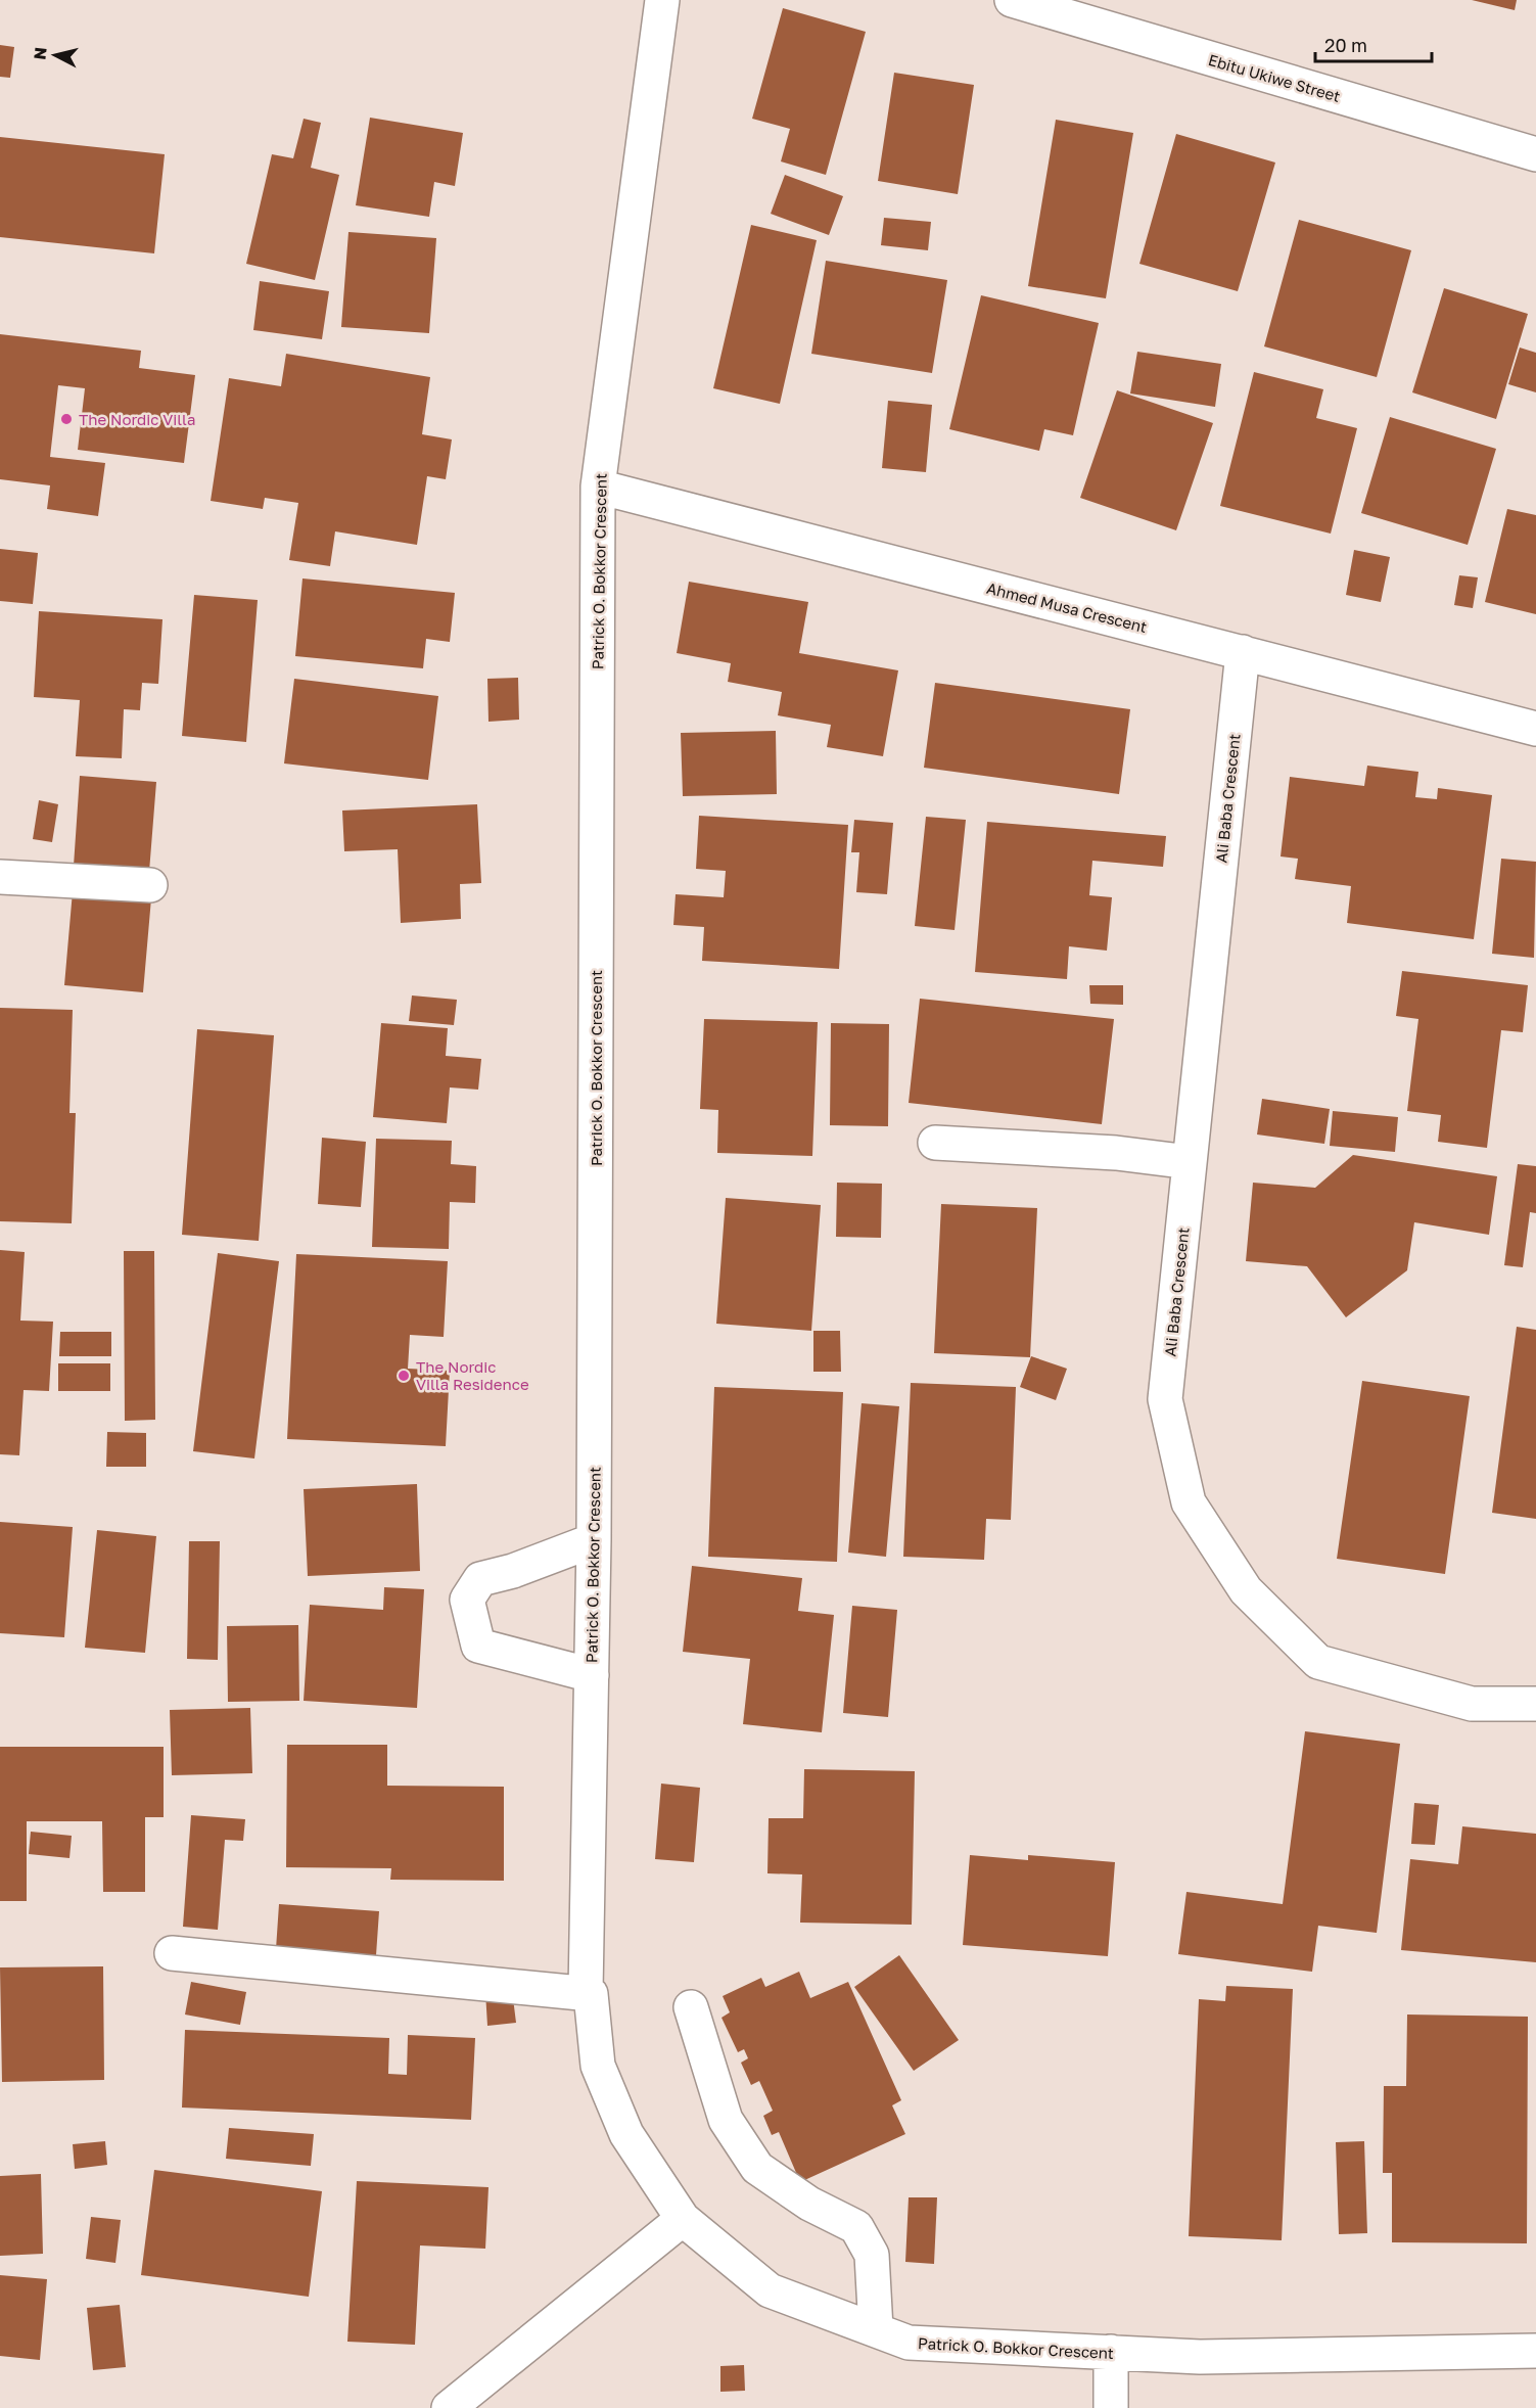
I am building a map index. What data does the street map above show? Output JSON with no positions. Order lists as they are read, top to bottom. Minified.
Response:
{"streets":{"street":["Ebitu Ukiwe Street","Patrick O. Bokkor Crescent","Ahmed Musa Crescent","Ali Baba Crescent"]},"crossings":[["Patrick O. Bokkor Crescent","Ahmed Musa Crescent"],["Ahmed Musa Crescent","Ali Baba Crescent"]],"places":["The Nordic Villa","The Nordic Villa Residence"],"scale_bar":"20 m","north":"left"}
